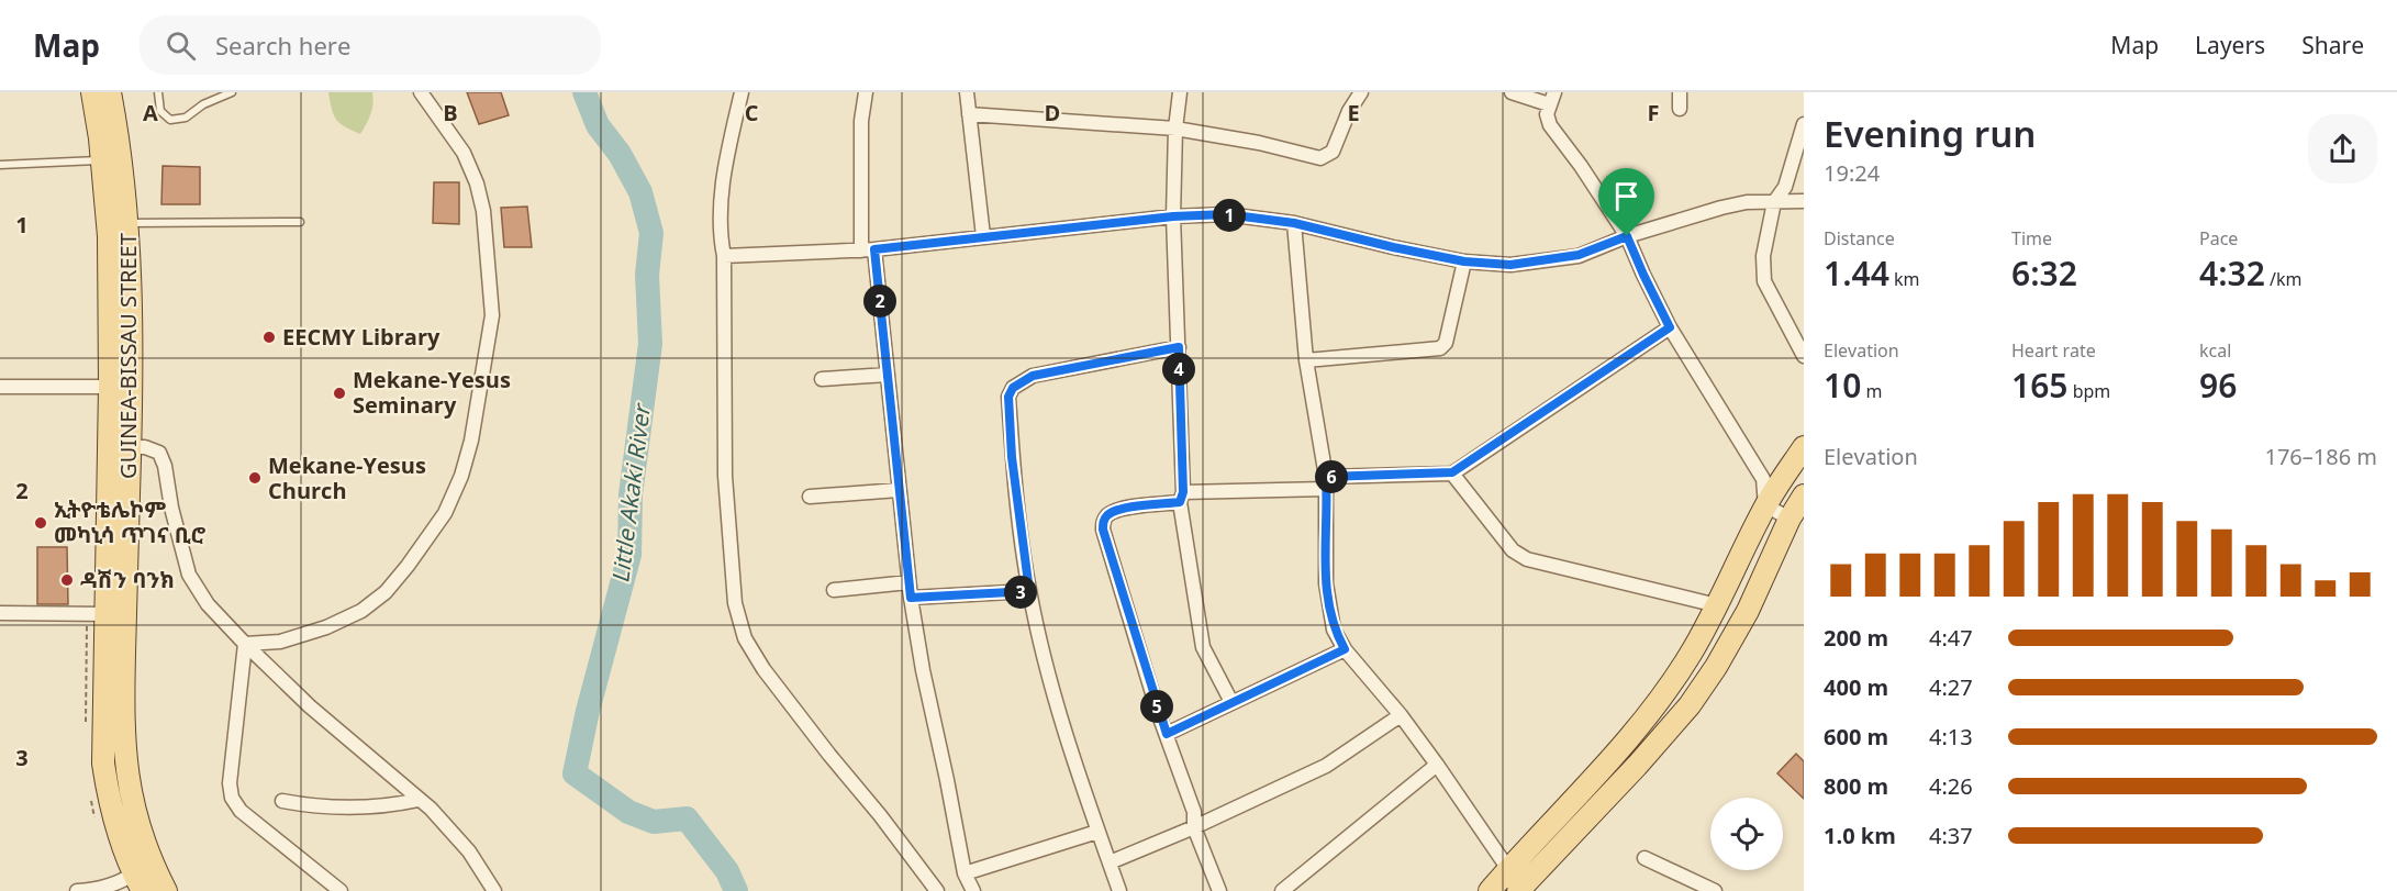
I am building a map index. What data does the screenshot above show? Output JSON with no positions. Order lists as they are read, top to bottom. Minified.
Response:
{"streets":{"main road":["GUINEA-BISSAU STREET"]},"water":["Little Akaki River"],"places":["EECMY Library","Mekane-Yesus Seminary","Mekane-Yesus Church","ኢትዮቴሌኮም መካኒሳ ጥገና ቢሮ","ዳሽን ባንክ"],"page":{"header":"Map","search":"Search here","nav":["Map","Layers","Share"],"heading":["Evening run","19:24"],"pins":["1","2","4","6","3","5"],"stats":[["Distance","1.44 km"],["Time","6:32"],["Pace","4:32 /km"],["Elevation","10 m"],["Heart rate","165 bpm"],["kcal","96"]],"chart":["Elevation","176–186 m"],"list":[{"name":"200 m","note":"4:47"},{"name":"400 m","note":"4:27"},{"name":"600 m","note":"4:13"},{"name":"800 m","note":"4:26"},{"name":"1.0 km","note":"4:37"}]},"grid":{"columns":["A","B","C","D","E","F"],"rows":["1","2","3"]}}
